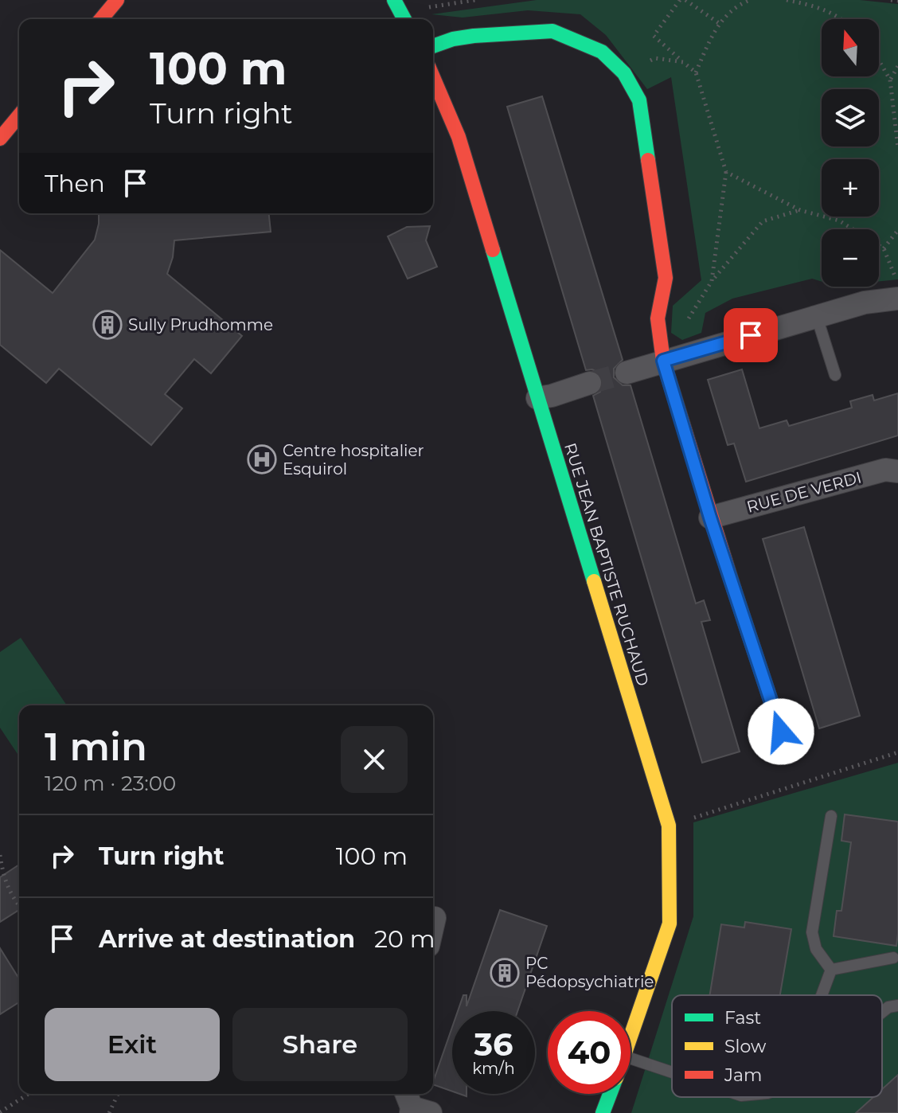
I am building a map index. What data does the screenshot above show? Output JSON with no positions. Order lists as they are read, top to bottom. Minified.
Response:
{"streets":{"main road":["RUE JEAN BAPTISTE RUCHAUD"],"street":["RUE DE VERDI"]},"places":{"building":["Sully Prudhomme","PC Pédopsychiatrie"],"hospital":["Centre hospitalier Esquirol"]},"legend":["Fast","Slow","Jam"],"north":"top","page":{"map_buttons":["+","−"],"turn":["100 m","Turn right"],"then":"Then","heading":["1 min","120 m · 23:00"],"list":[{"name":"Turn right","value":"100 m"},{"name":"Arrive at destination","value":"20 m"}],"buttons":["Exit","Share"],"speed":"36 km/h","limit":"40"}}
